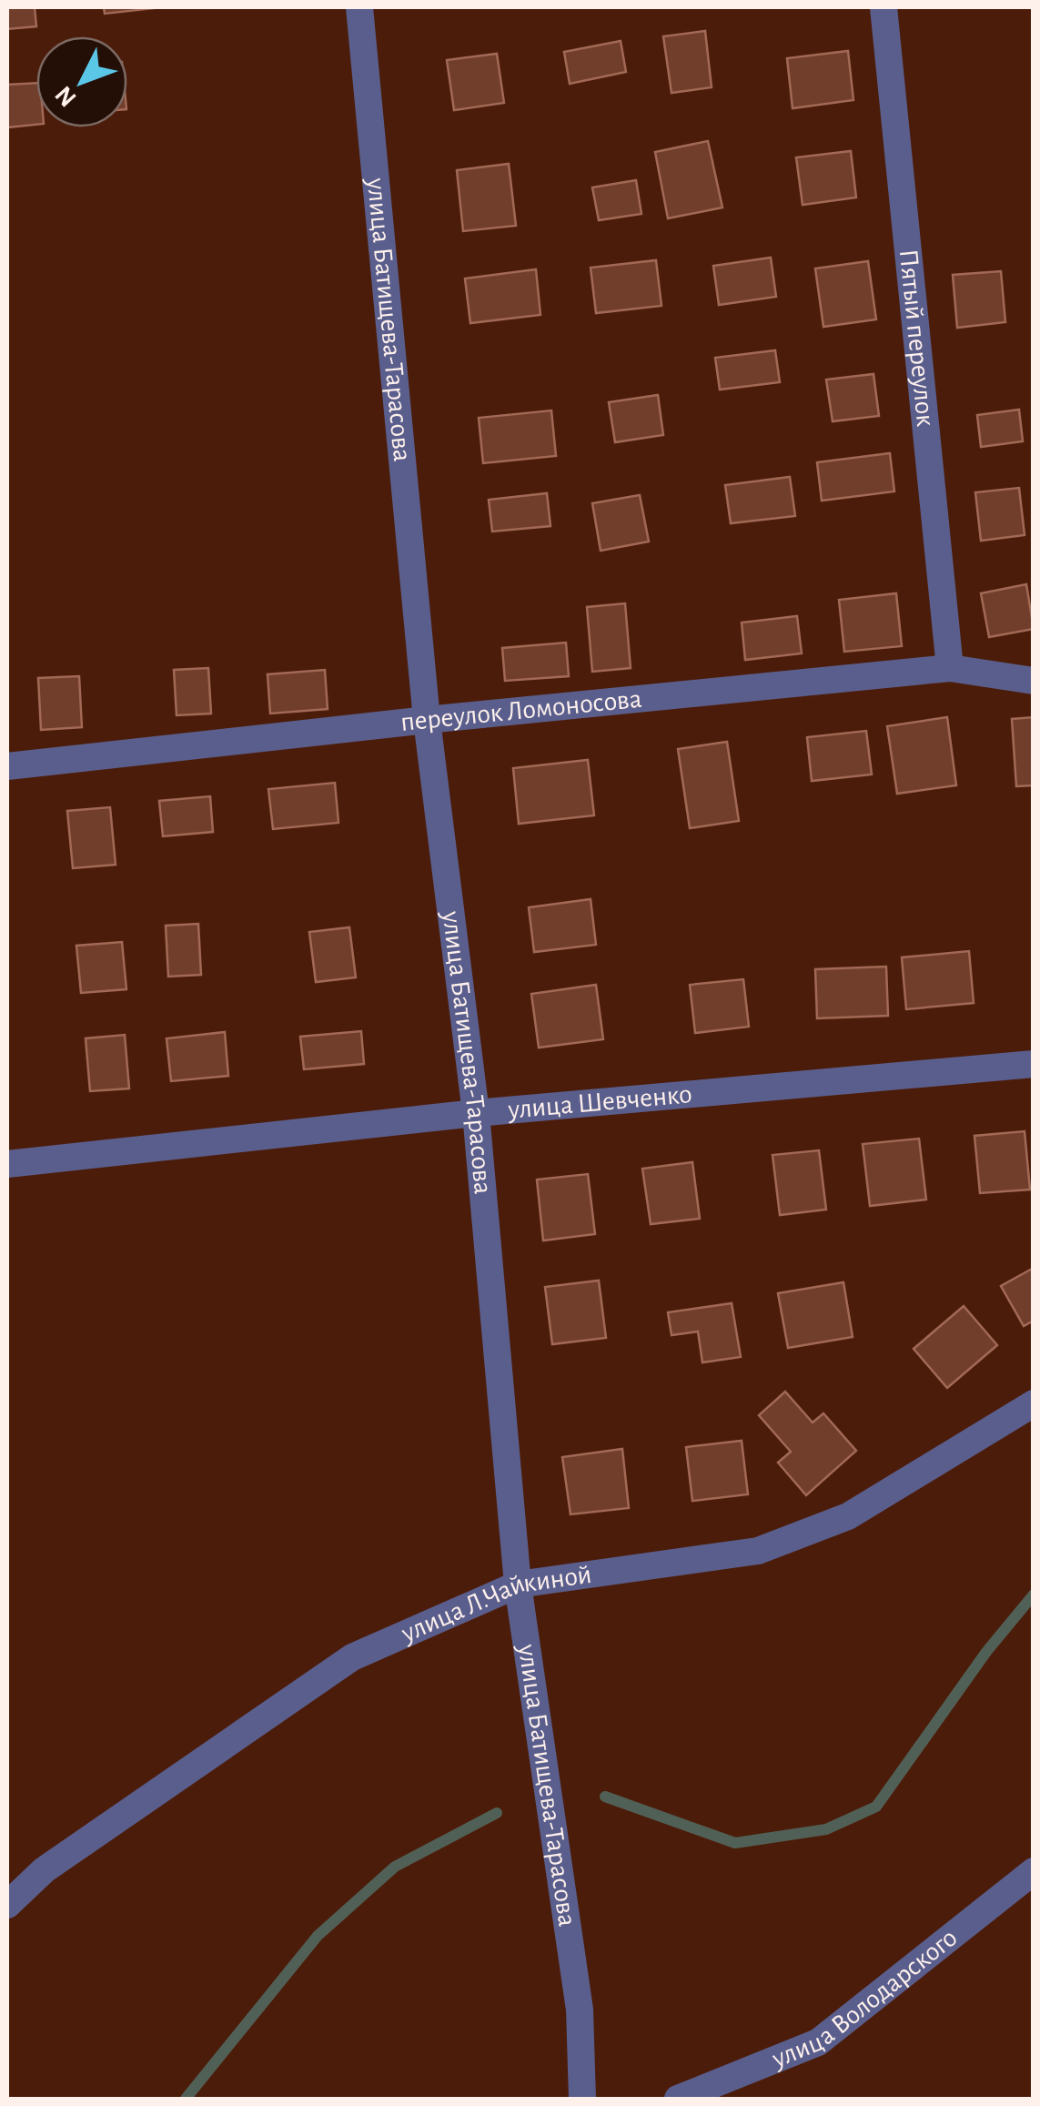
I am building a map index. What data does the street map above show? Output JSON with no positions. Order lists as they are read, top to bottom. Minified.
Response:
{"streets":{"street":["улица Батищева-Тарасова","Пятый переулок","переулок Ломоносова","улица Шевченко","улица Л.Чайкиной","улица Володарского"]},"crossings":[["улица Батищева-Тарасова","переулок Ломоносова"],["улица Батищева-Тарасова","улица Шевченко"],["улица Батищева-Тарасова","улица Л.Чайкиной"],["Пятый переулок","переулок Ломоносова"]],"north":"bottom left"}
